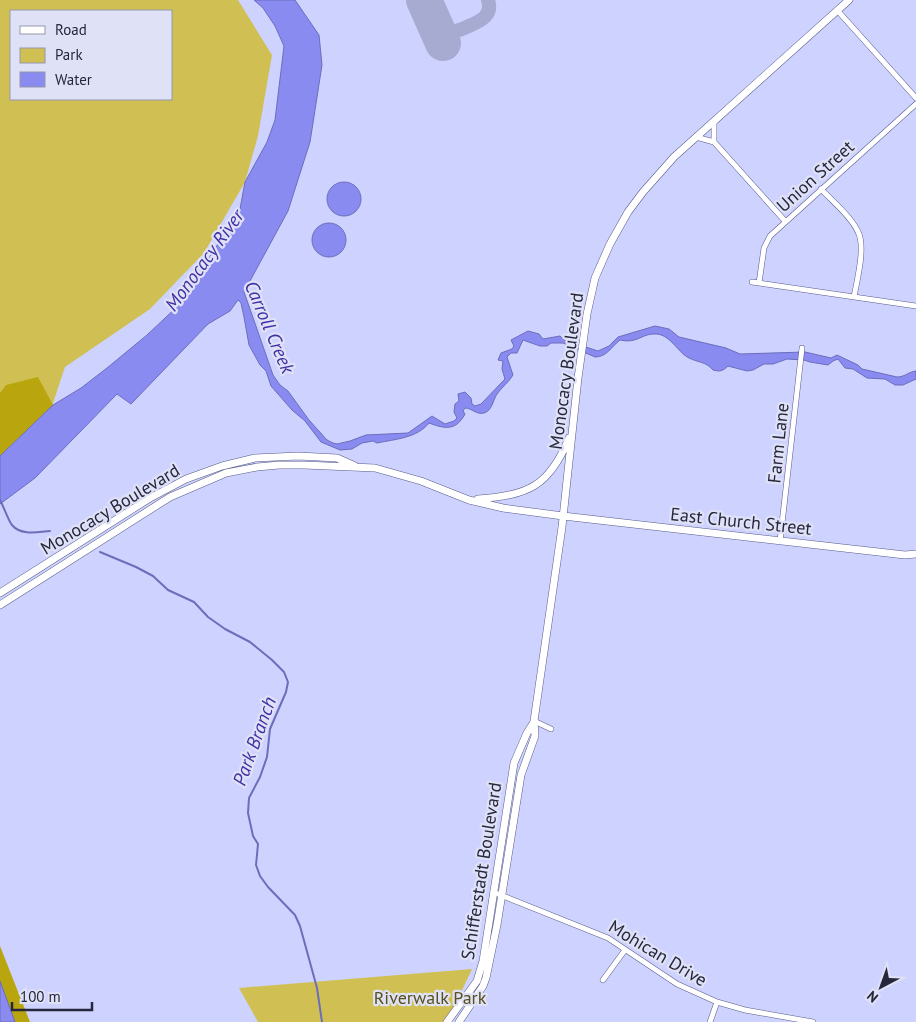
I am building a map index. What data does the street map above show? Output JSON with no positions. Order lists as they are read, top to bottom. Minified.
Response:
{"streets":{"main road":["Monocacy Boulevard","East Church Street","Schifferstadt Boulevard"],"street":["Union Street","Farm Lane","Mohican Drive"]},"crossings":[["Monocacy Boulevard","East Church Street"],["Monocacy Boulevard","Schifferstadt Boulevard"],["Farm Lane","East Church Street"],["East Church Street","Schifferstadt Boulevard"],["Schifferstadt Boulevard","Mohican Drive"]],"water":["Monocacy River","Carroll Creek","Park Branch"],"parks":["Riverwalk Park"],"legend":["Road","Park","Water"],"scale_bar":"100 m","north":"bottom left"}
